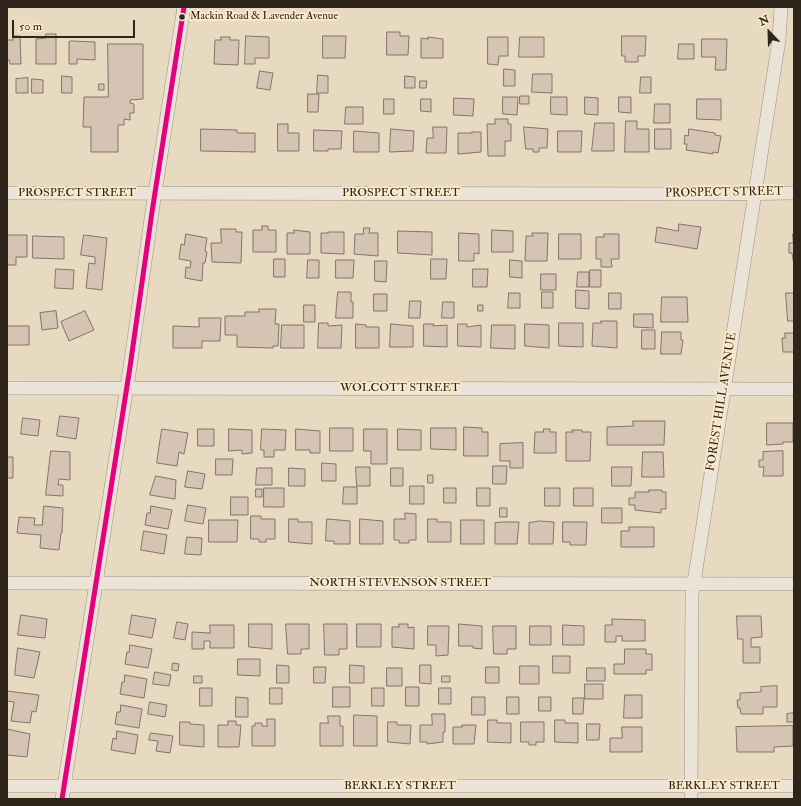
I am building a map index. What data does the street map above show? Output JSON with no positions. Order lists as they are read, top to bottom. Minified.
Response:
{"streets":{"street":["PROSPECT STREET","WOLCOTT STREET","FOREST HILL AVENUE","NORTH STEVENSON STREET","BERKLEY STREET"]},"crossings":[["PROSPECT STREET","FOREST HILL AVENUE"],["WOLCOTT STREET","FOREST HILL AVENUE"],["FOREST HILL AVENUE","NORTH STEVENSON STREET"],["FOREST HILL AVENUE","BERKLEY STREET"]],"places":["Mackin Road & Lavender Avenue"],"scale_bar":"50 m","north":"top left"}
